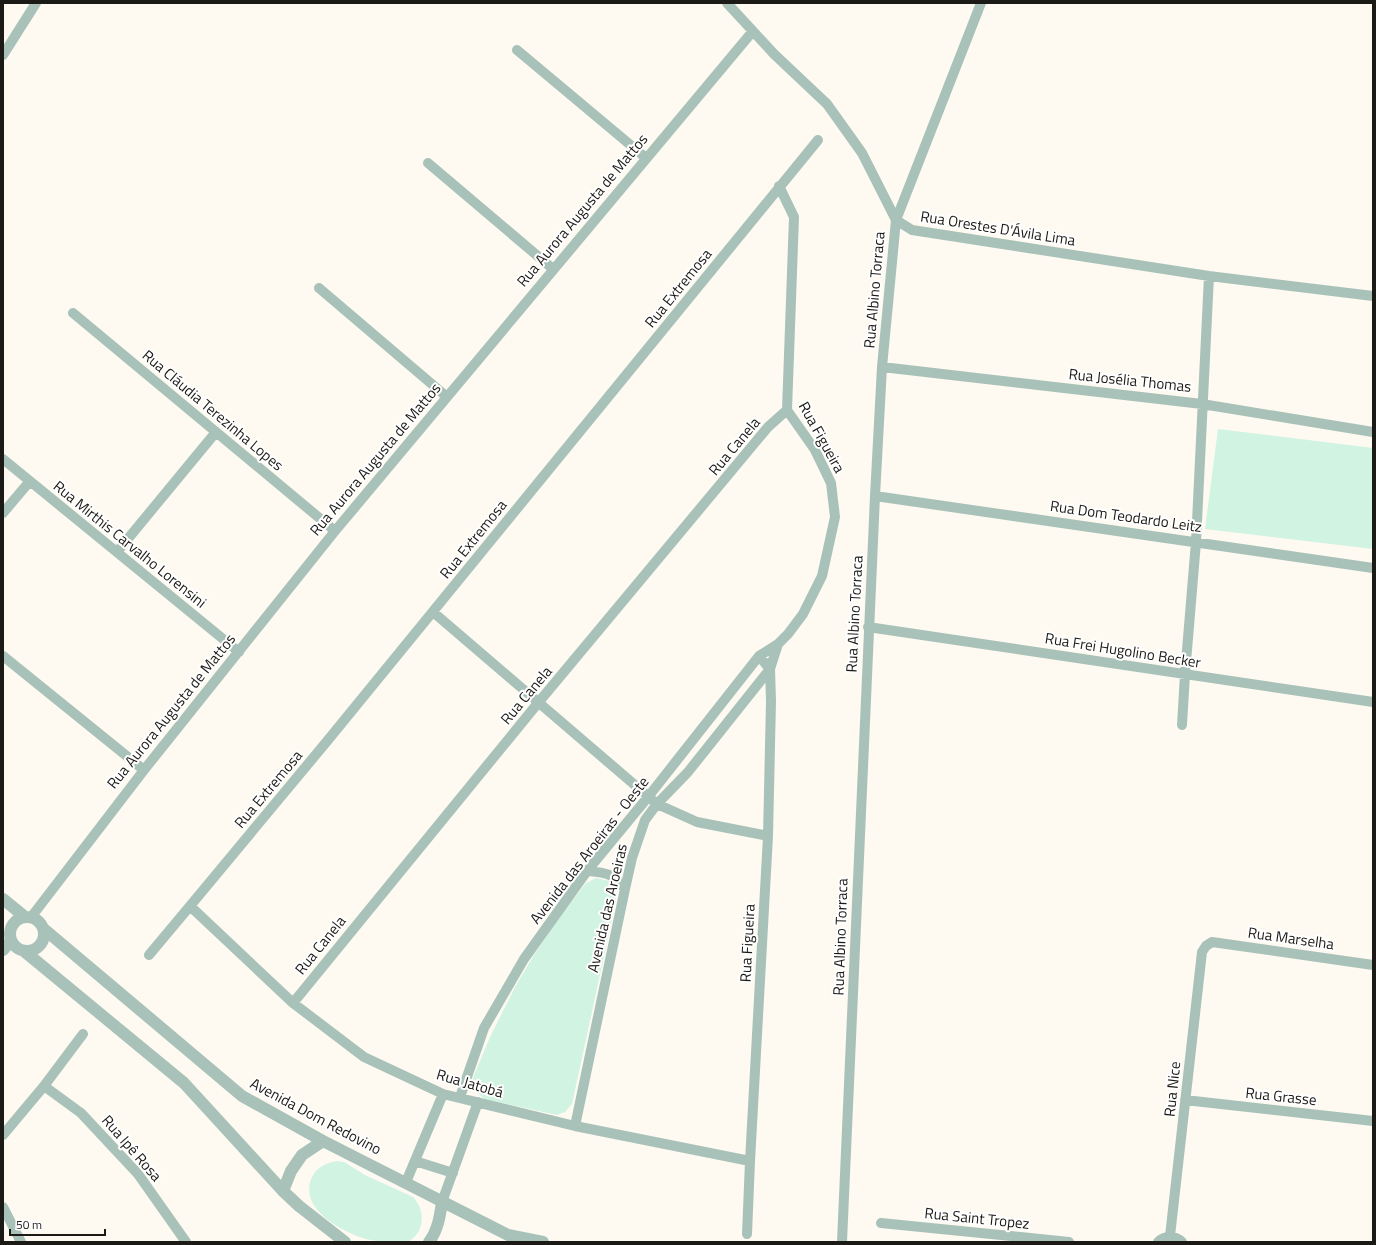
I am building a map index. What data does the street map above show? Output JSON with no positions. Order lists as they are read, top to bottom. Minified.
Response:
{"streets":{"street":["Rua Aurora Augusta de Mattos","Rua Orestes D'Ávila Lima","Rua Extremosa","Rua Albino Torraca","Rua Josélia Thomas","Rua Cláudia Terezinha Lopes","Rua Figueira","Rua Canela","Rua Dom Teodardo Leitz","Rua Mirthis Carvalho Lorensini","Rua Frei Hugolino Becker","Avenida das Aroeiras - Oeste","Avenida das Aroeiras","Rua Marselha","Rua Jatobá","Rua Nice","Rua Grasse","Avenida Dom Redovino","Rua Ipê Rosa","Rua Saint Tropez"]},"crossings":[["Rua Aurora Augusta de Mattos","Rua Cláudia Terezinha Lopes"],["Rua Aurora Augusta de Mattos","Rua Mirthis Carvalho Lorensini"],["Rua Aurora Augusta de Mattos","Avenida Dom Redovino"],["Rua Orestes D'Ávila Lima","Rua Albino Torraca"],["Rua Extremosa","Rua Figueira"],["Rua Extremosa","Rua Jatobá"],["Rua Albino Torraca","Rua Josélia Thomas"],["Rua Albino Torraca","Rua Dom Teodardo Leitz"],["Rua Albino Torraca","Rua Frei Hugolino Becker"],["Rua Figueira","Rua Canela"],["Rua Figueira","Avenida das Aroeiras - Oeste"],["Rua Figueira","Avenida das Aroeiras"],["Rua Figueira","Rua Jatobá"],["Rua Canela","Rua Jatobá"],["Avenida das Aroeiras - Oeste","Avenida das Aroeiras"],["Avenida das Aroeiras - Oeste","Rua Jatobá"],["Avenida das Aroeiras","Rua Jatobá"],["Rua Marselha","Rua Nice"],["Rua Nice","Rua Grasse"]],"scale_bar":"50 m"}
